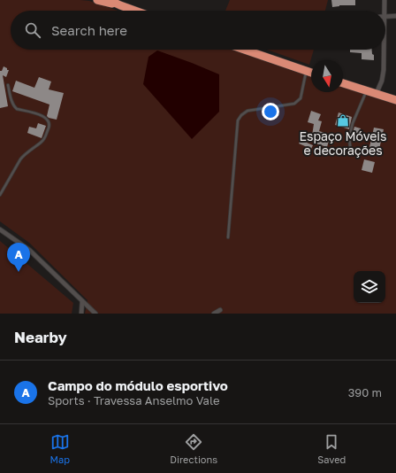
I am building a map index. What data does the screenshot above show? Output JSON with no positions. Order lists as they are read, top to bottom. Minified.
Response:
{"places":{"shop":["Espaço Móveis e decorações"]},"north":"bottom","page":{"search":"Search here","pins":"A","heading":"Nearby","list":[{"mark":"A","name":"Campo do módulo esportivo","note":"Sports · Travessa Anselmo Vale","value":"390 m"}],"nav":["Map","Directions","Saved"]}}
